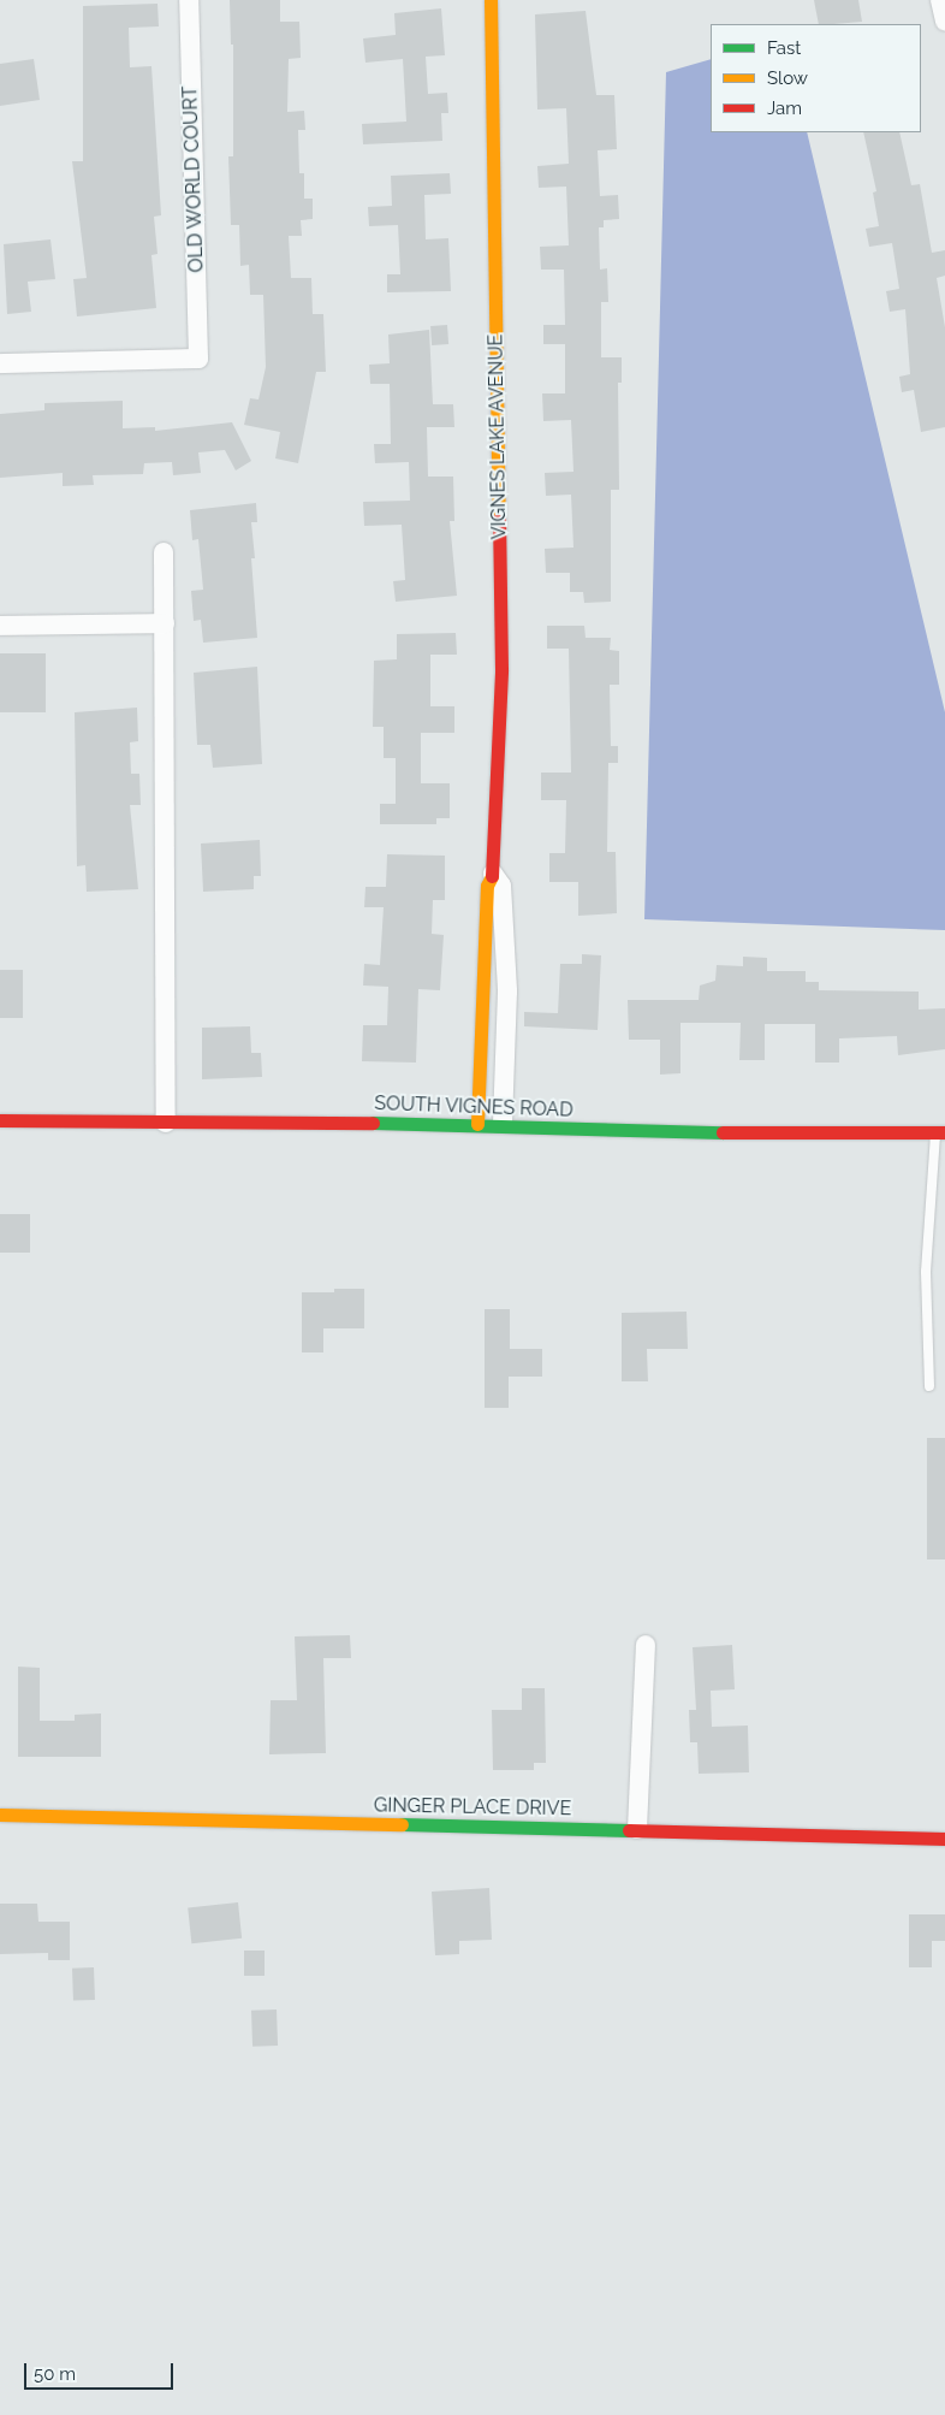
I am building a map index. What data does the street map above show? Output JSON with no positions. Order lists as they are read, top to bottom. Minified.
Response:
{"streets":{"street":["OLD WORLD COURT","VIGNES LAKE AVENUE","SOUTH VIGNES ROAD","GINGER PLACE DRIVE"]},"crossings":[["VIGNES LAKE AVENUE","SOUTH VIGNES ROAD"]],"legend":["Fast","Slow","Jam"],"scale_bar":"50 m"}
